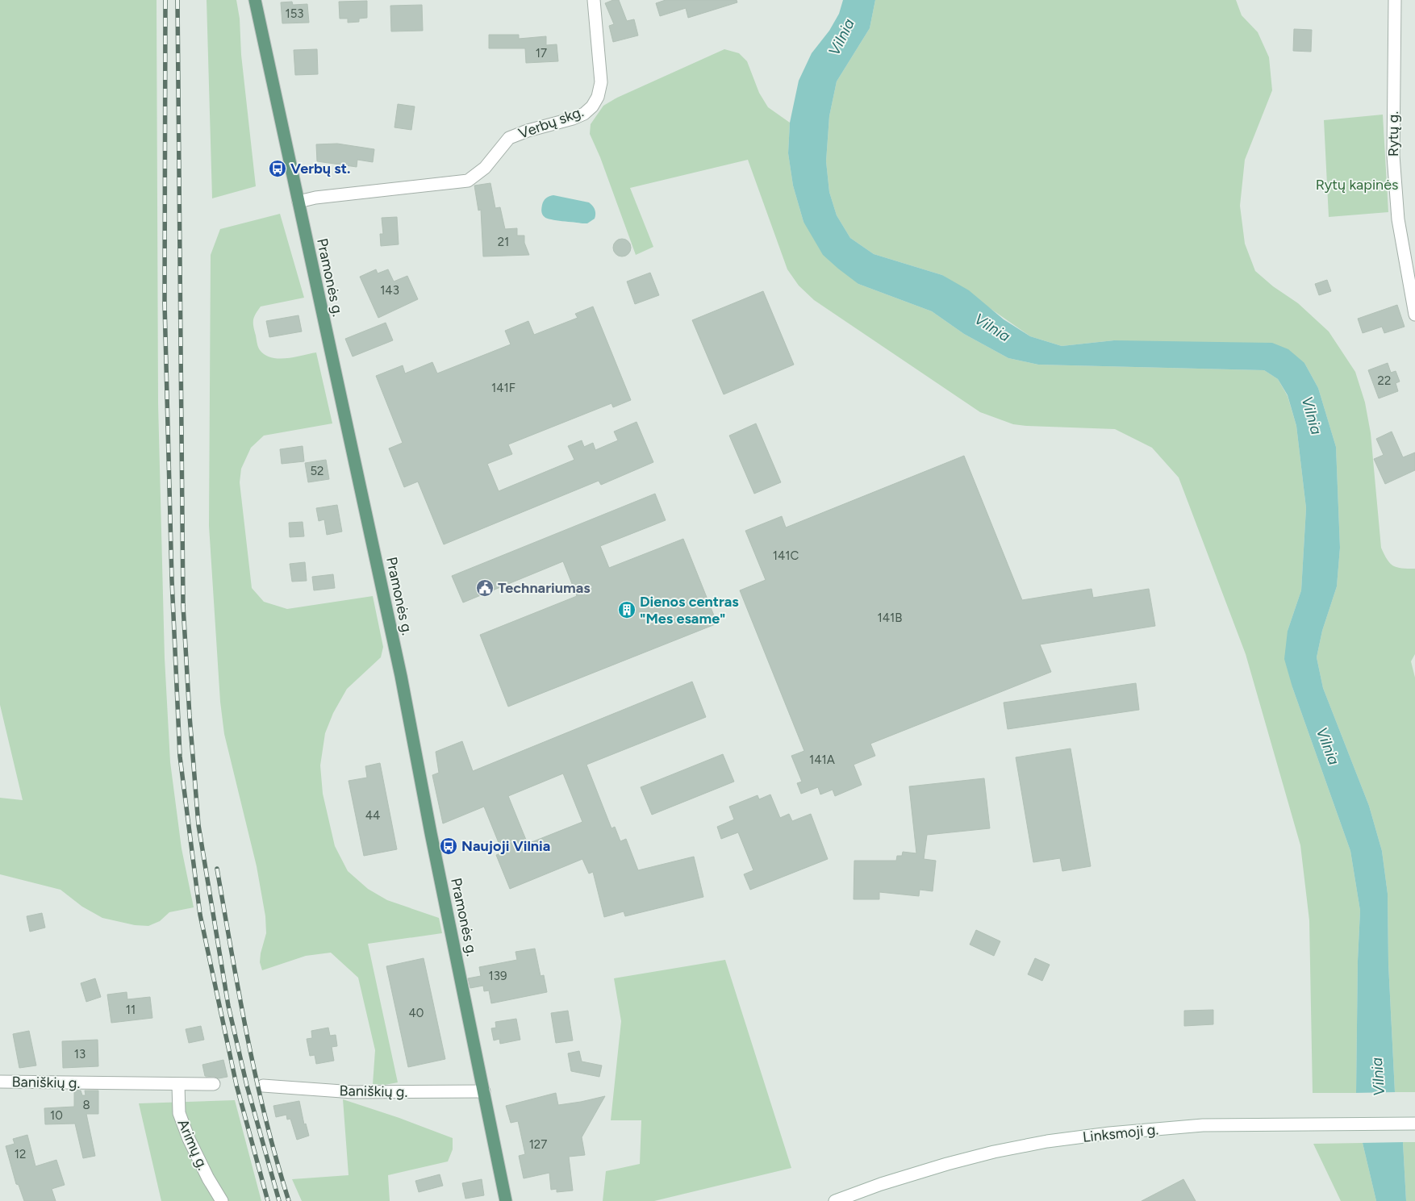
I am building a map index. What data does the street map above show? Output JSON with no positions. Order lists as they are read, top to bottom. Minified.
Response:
{"streets":{"main road":["Pramonės g."],"street":["Verbų skg.","Rytų g.","Baniškių g.","Linksmoji g.","Arimų g."]},"crossings":[["Verbų skg.","Pramonės g."],["Pramonės g.","Baniškių g."],["Baniškių g.","Arimų g."]],"water":["Vilnia"],"parks":["Rytų kapinės"],"places":{"bus stop":["Verbų st.","Naujoji Vilnia"],"public building":["Technariumas"],"building":["Dienos centras \"Mes esame\""]},"house_numbers":["153","17","21","143","22","141F","52","141C","141B","141A","44","139","11","40","13","8","10","127","12"]}
